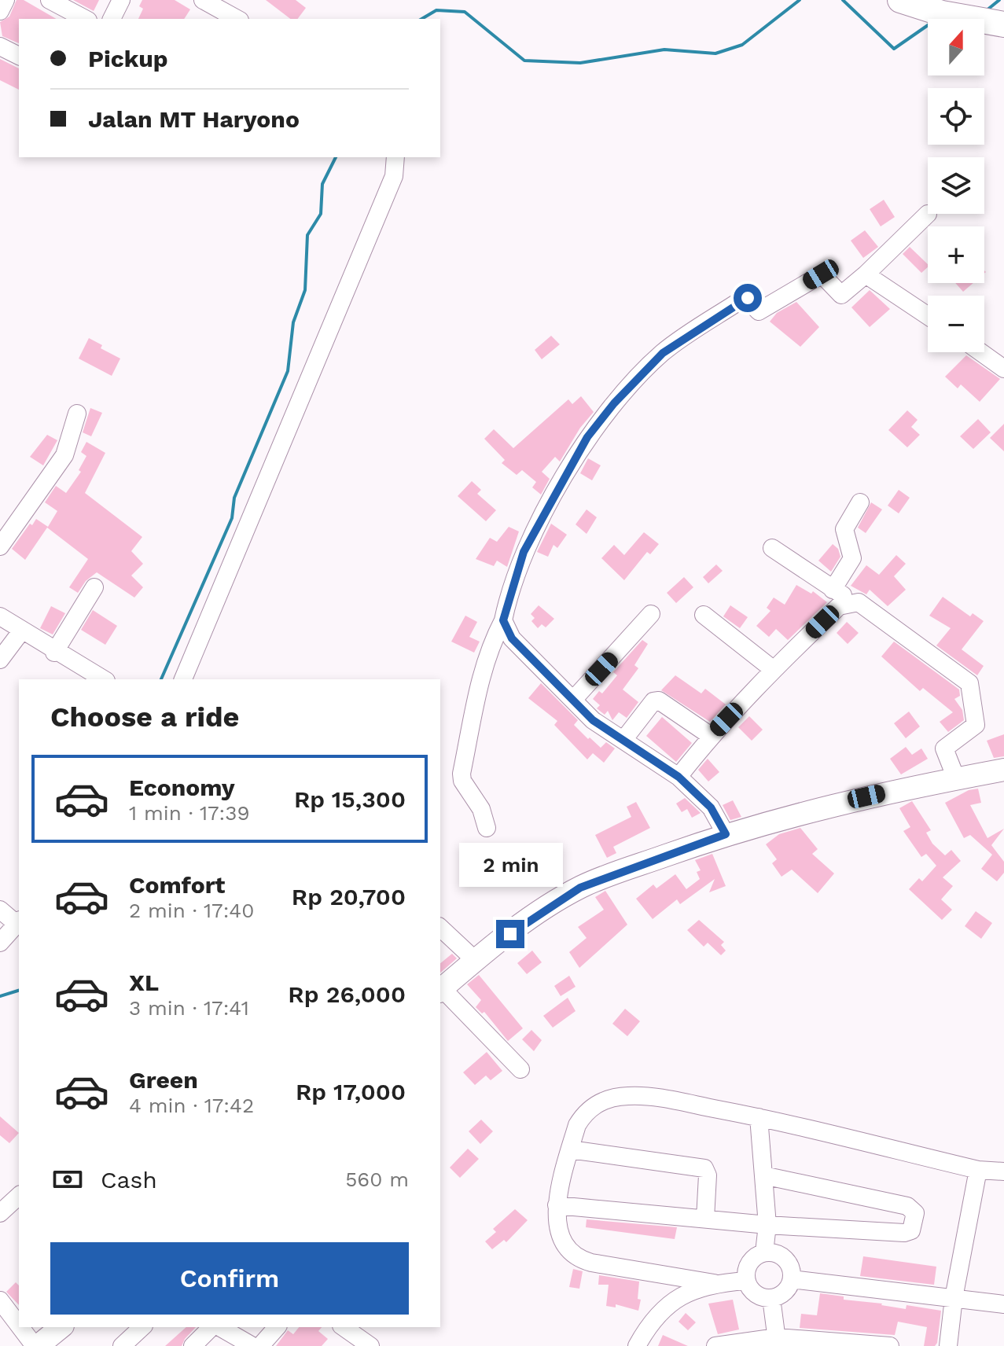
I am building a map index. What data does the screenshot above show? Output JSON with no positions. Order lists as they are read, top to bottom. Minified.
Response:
{"north":"top","page":{"map_buttons":["+","−"],"banner":["Pickup","Jalan MT Haryono"],"heading":"Choose a ride","list":[{"name":"Economy","note":"1 min · 17:39","value":"Rp 15,300"},{"name":"Comfort","note":"2 min · 17:40","value":"Rp 20,700"},{"name":"XL","note":"3 min · 17:41","value":"Rp 26,000"},{"name":"Green","note":"4 min · 17:42","value":"Rp 17,000"}],"bubble":"2 min","pay":["Cash","560 m"],"buttons":"Confirm"}}
